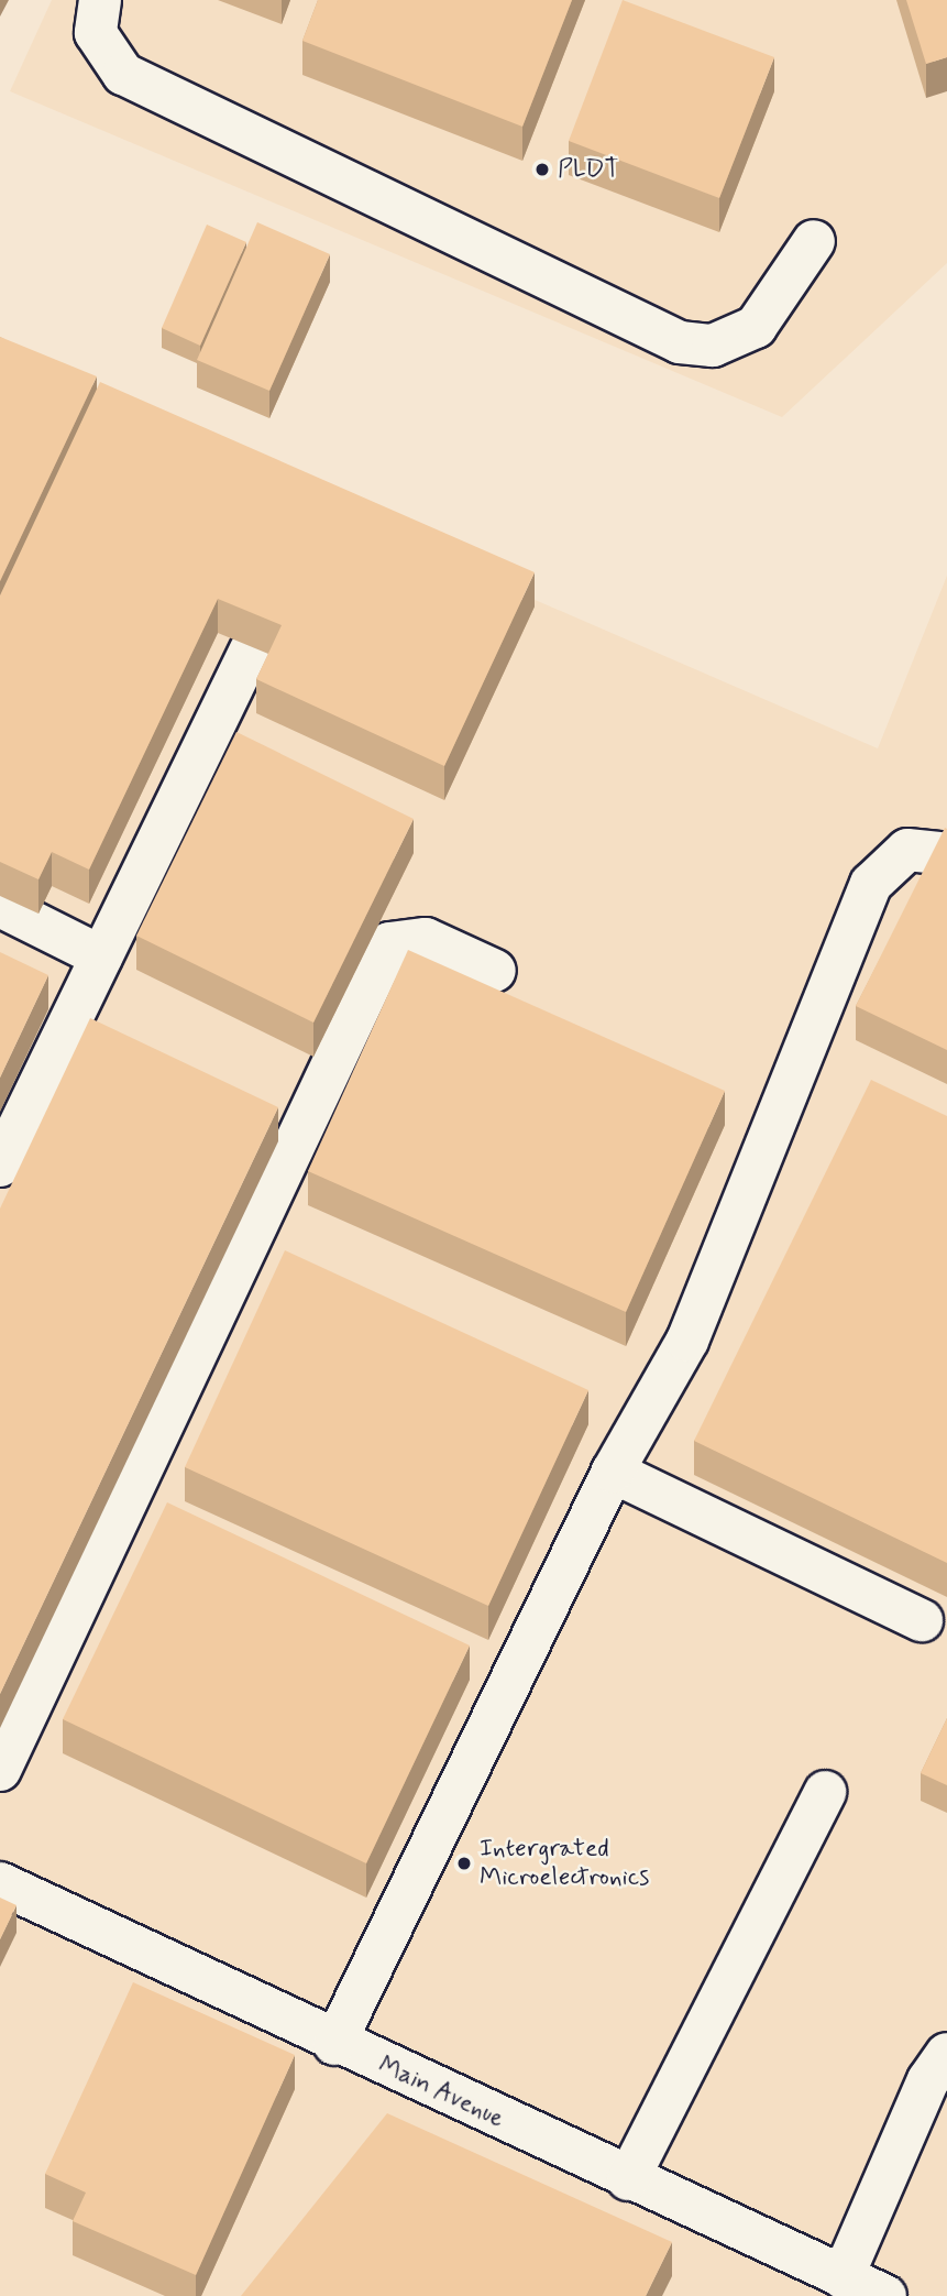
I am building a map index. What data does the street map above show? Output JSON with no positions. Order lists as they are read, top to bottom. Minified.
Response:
{"streets":{"street":["Main Avenue"]},"places":["PLDT","Intergrated Microelectronics"]}
